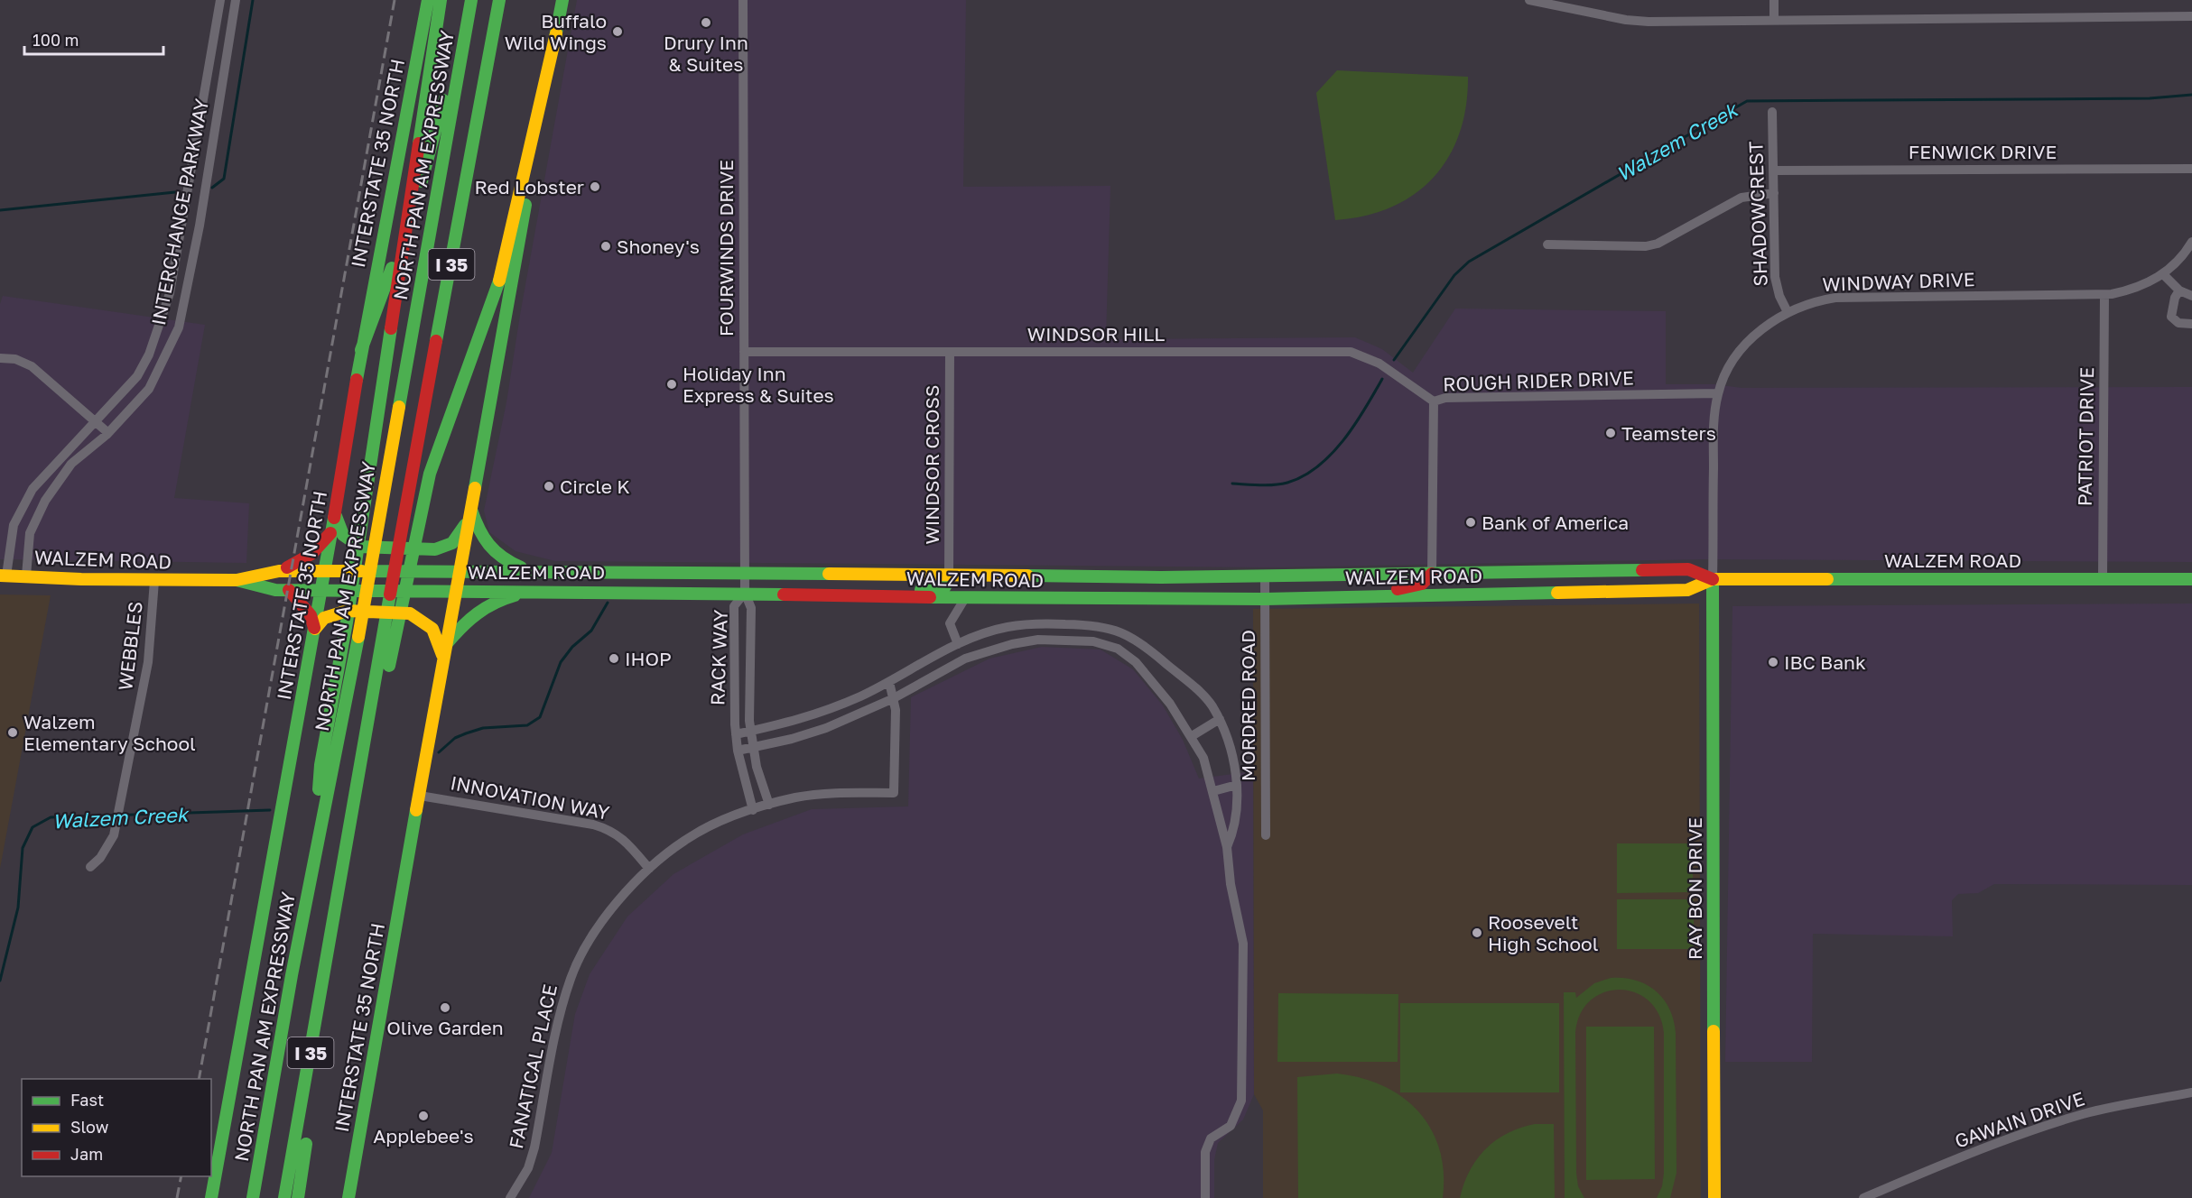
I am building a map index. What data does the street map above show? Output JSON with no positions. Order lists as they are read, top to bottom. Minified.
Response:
{"streets":{"main road":["INTERSTATE 35 NORTH","NORTH PAN AM EXPRESSWAY","I 35","WALZEM ROAD","RAY BON DRIVE"],"street":["FENWICK DRIVE","INTERCHANGE PARKWAY","SHADOWCREST","FOURWINDS DRIVE","WINDWAY DRIVE","WINDSOR HILL","ROUGH RIDER DRIVE","PATRIOT DRIVE","WINDSOR CROSS","WEBBLES","RACK WAY","MORDRED ROAD","INNOVATION WAY","FANATICAL PLACE","GAWAIN DRIVE"]},"crossings":[["FENWICK DRIVE","SHADOWCREST"],["INTERSTATE 35 NORTH","WALZEM ROAD"],["INTERSTATE 35 NORTH","INNOVATION WAY"],["INTERCHANGE PARKWAY","WALZEM ROAD"],["SHADOWCREST","WINDWAY DRIVE"],["FOURWINDS DRIVE","WINDSOR HILL"],["FOURWINDS DRIVE","WALZEM ROAD"],["FOURWINDS DRIVE","RACK WAY"],["WINDWAY DRIVE","ROUGH RIDER DRIVE"],["WINDWAY DRIVE","PATRIOT DRIVE"],["WINDWAY DRIVE","WALZEM ROAD"],["WINDWAY DRIVE","RAY BON DRIVE"],["WINDSOR HILL","ROUGH RIDER DRIVE"],["WINDSOR HILL","WINDSOR CROSS"],["ROUGH RIDER DRIVE","WALZEM ROAD"],["PATRIOT DRIVE","WALZEM ROAD"],["WINDSOR CROSS","WALZEM ROAD"],["WALZEM ROAD","WEBBLES"],["WALZEM ROAD","RACK WAY"],["WALZEM ROAD","MORDRED ROAD"],["WALZEM ROAD","RAY BON DRIVE"],["RACK WAY","FANATICAL PLACE"],["INNOVATION WAY","FANATICAL PLACE"]],"water":["Walzem Creek"],"places":["Drury Inn & Suites","Buffalo Wild Wings","Red Lobster","Shoney's","Holiday Inn Express & Suites","Teamsters","Circle K","Bank of America","IHOP","IBC Bank","Walzem Elementary School","Roosevelt High School","Olive Garden","Applebee's"],"legend":["Fast","Slow","Jam"],"scale_bar":"100 m"}
